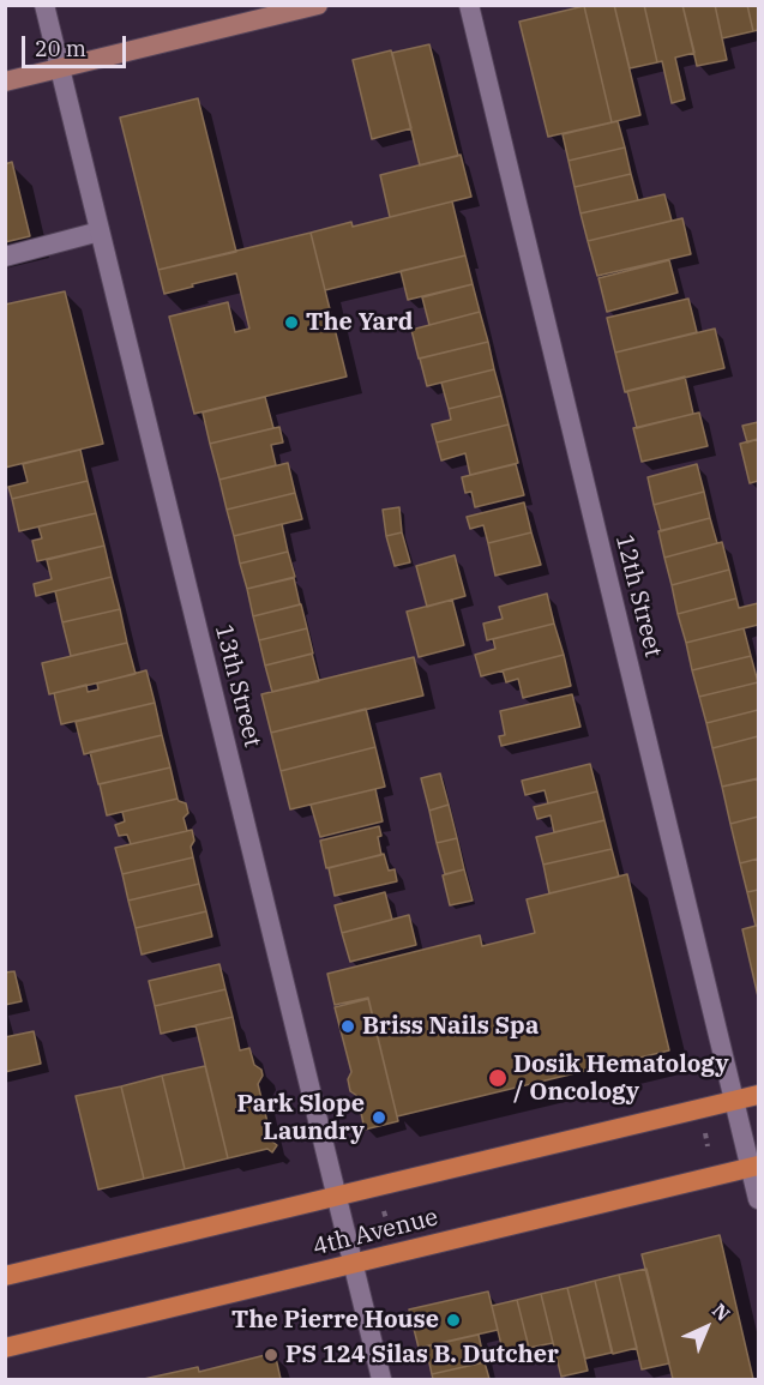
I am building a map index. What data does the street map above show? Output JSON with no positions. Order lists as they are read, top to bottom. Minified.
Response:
{"streets":{"main road":["4th Avenue"],"street":["12th Street","13th Street"]},"crossings":[["12th Street","4th Avenue"],["13th Street","4th Avenue"]],"places":["The Yard","Briss Nails Spa","Dosik Hematology / Oncology","Park Slope Laundry","The Pierre House","PS 124 Silas B. Dutcher"],"scale_bar":"20 m","north":"top right"}
